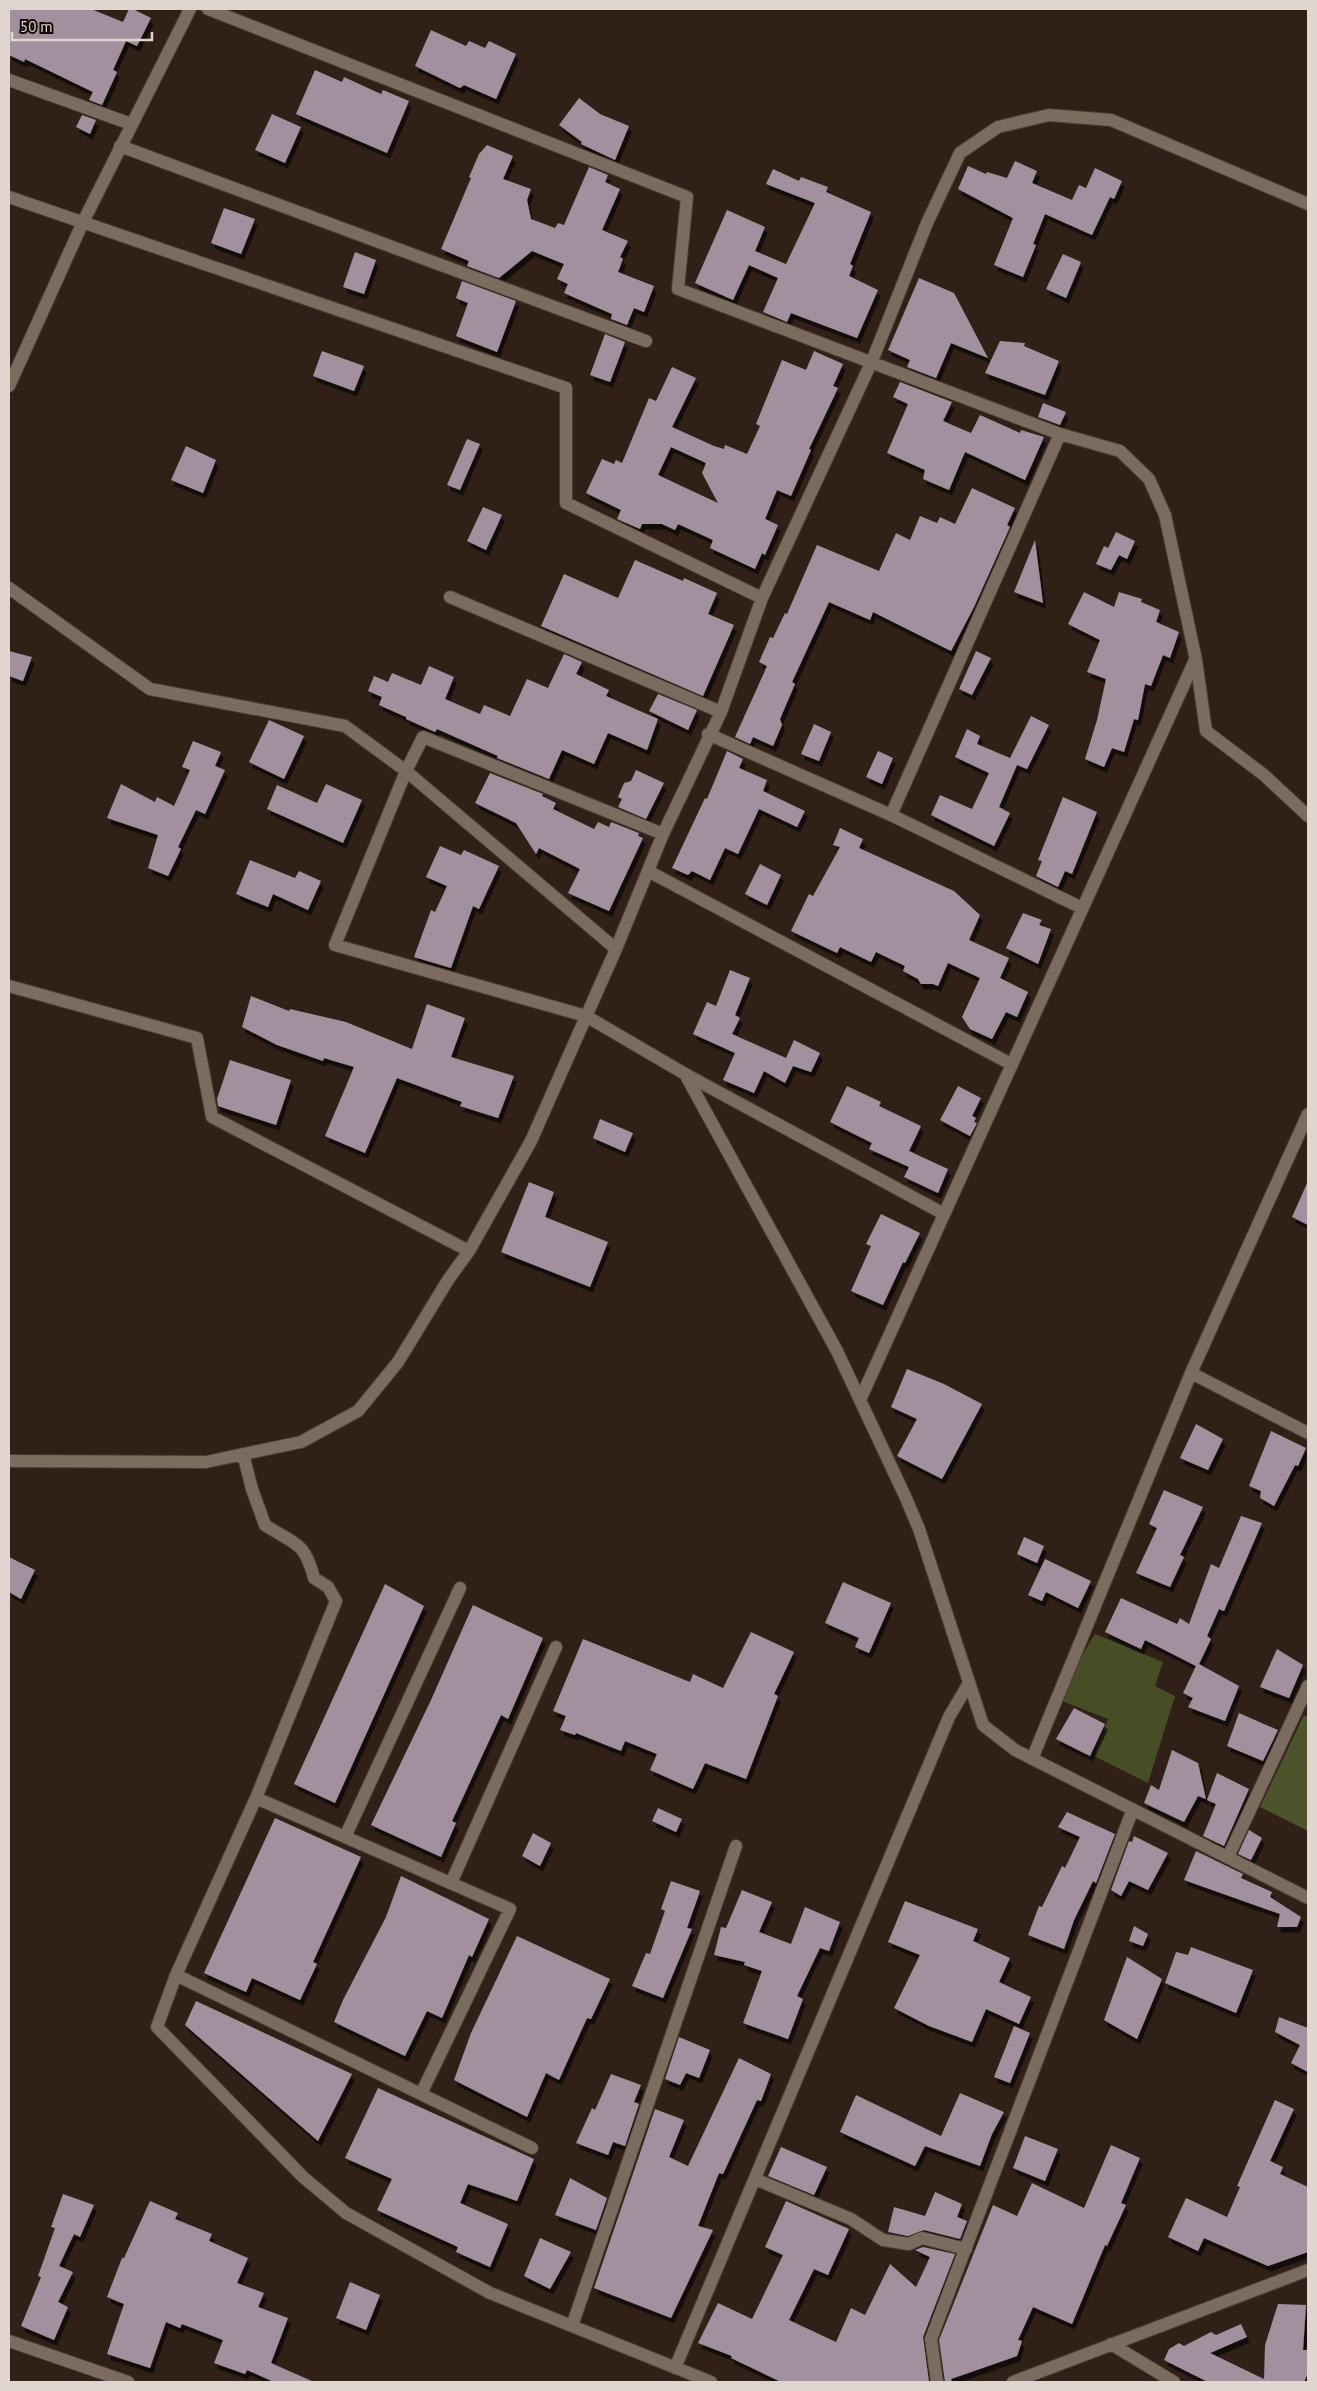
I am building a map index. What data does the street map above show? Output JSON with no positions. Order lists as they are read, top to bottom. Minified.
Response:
{"scale_bar":"50 m"}
